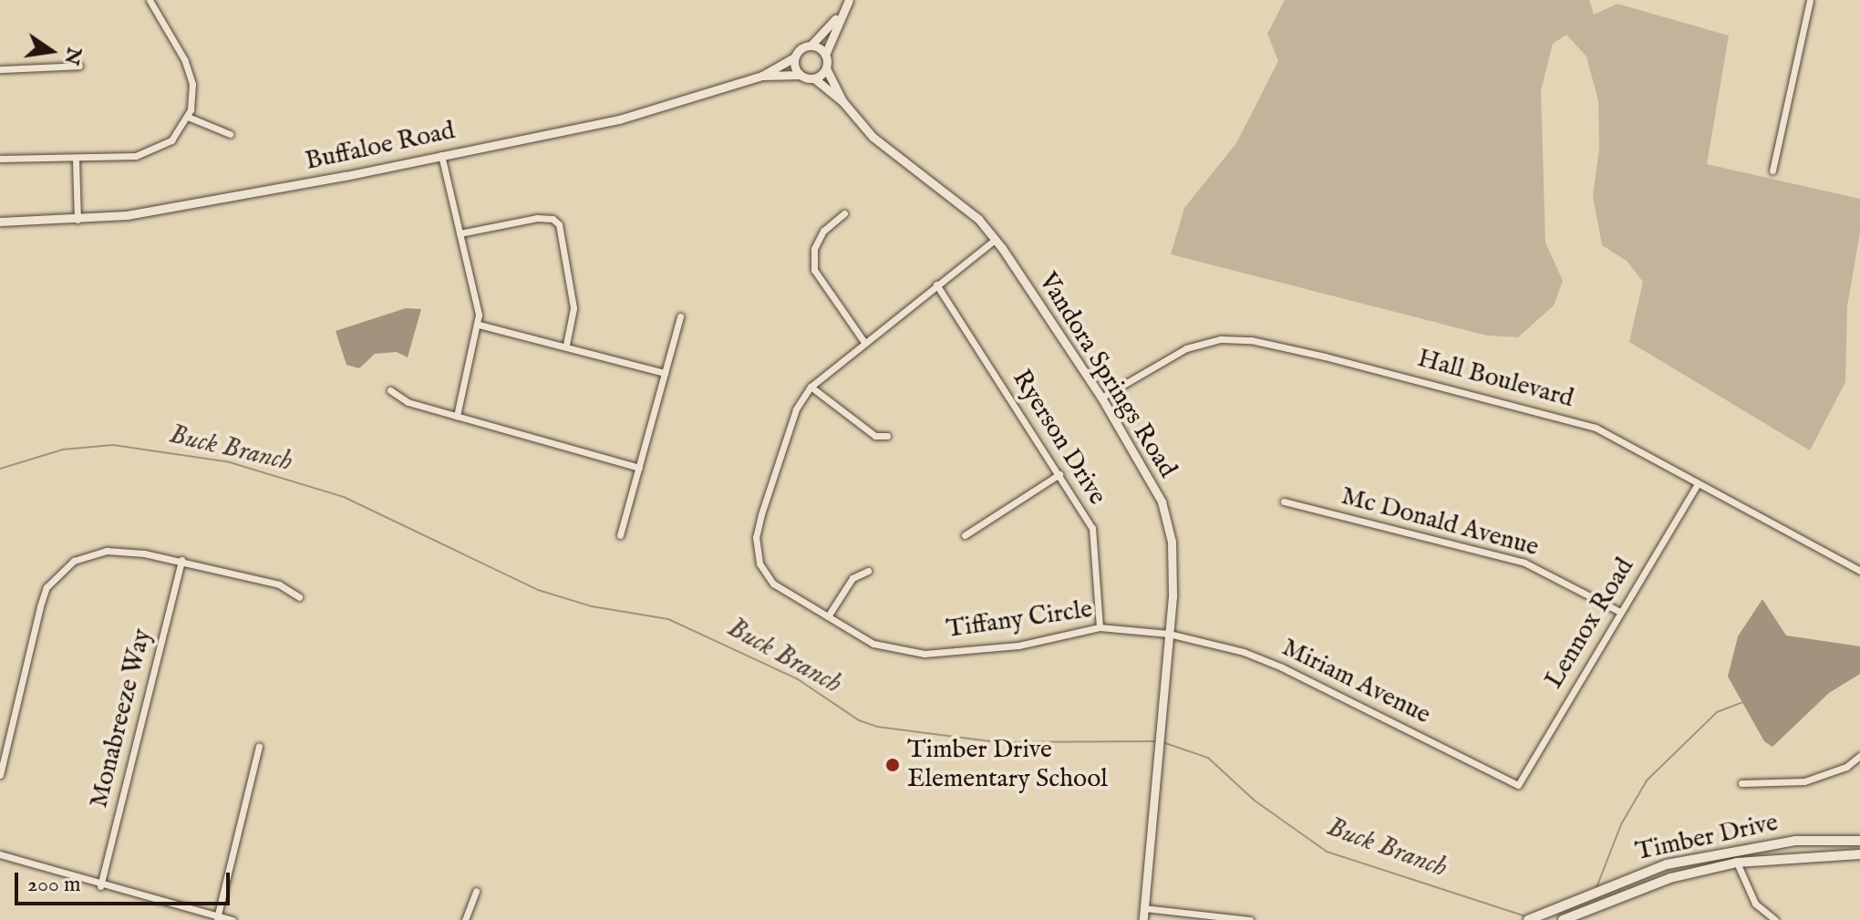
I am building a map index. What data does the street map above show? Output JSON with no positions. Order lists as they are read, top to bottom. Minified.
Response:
{"streets":{"main road":["Timber Drive"],"street":["Buffaloe Road","Vandora Springs Road","Hall Boulevard","Ryerson Drive","Mc Donald Avenue","Tiffany Circle","Lennox Road","Miriam Avenue","Monabreeze Way"]},"crossings":[["Buffaloe Road","Vandora Springs Road"],["Vandora Springs Road","Hall Boulevard"],["Vandora Springs Road","Tiffany Circle"],["Vandora Springs Road","Miriam Avenue"],["Hall Boulevard","Lennox Road"],["Ryerson Drive","Tiffany Circle"],["Mc Donald Avenue","Lennox Road"],["Tiffany Circle","Miriam Avenue"],["Lennox Road","Miriam Avenue"]],"water":["Buck Branch"],"places":["Timber Drive Elementary School"],"scale_bar":"200 m","north":"right"}
